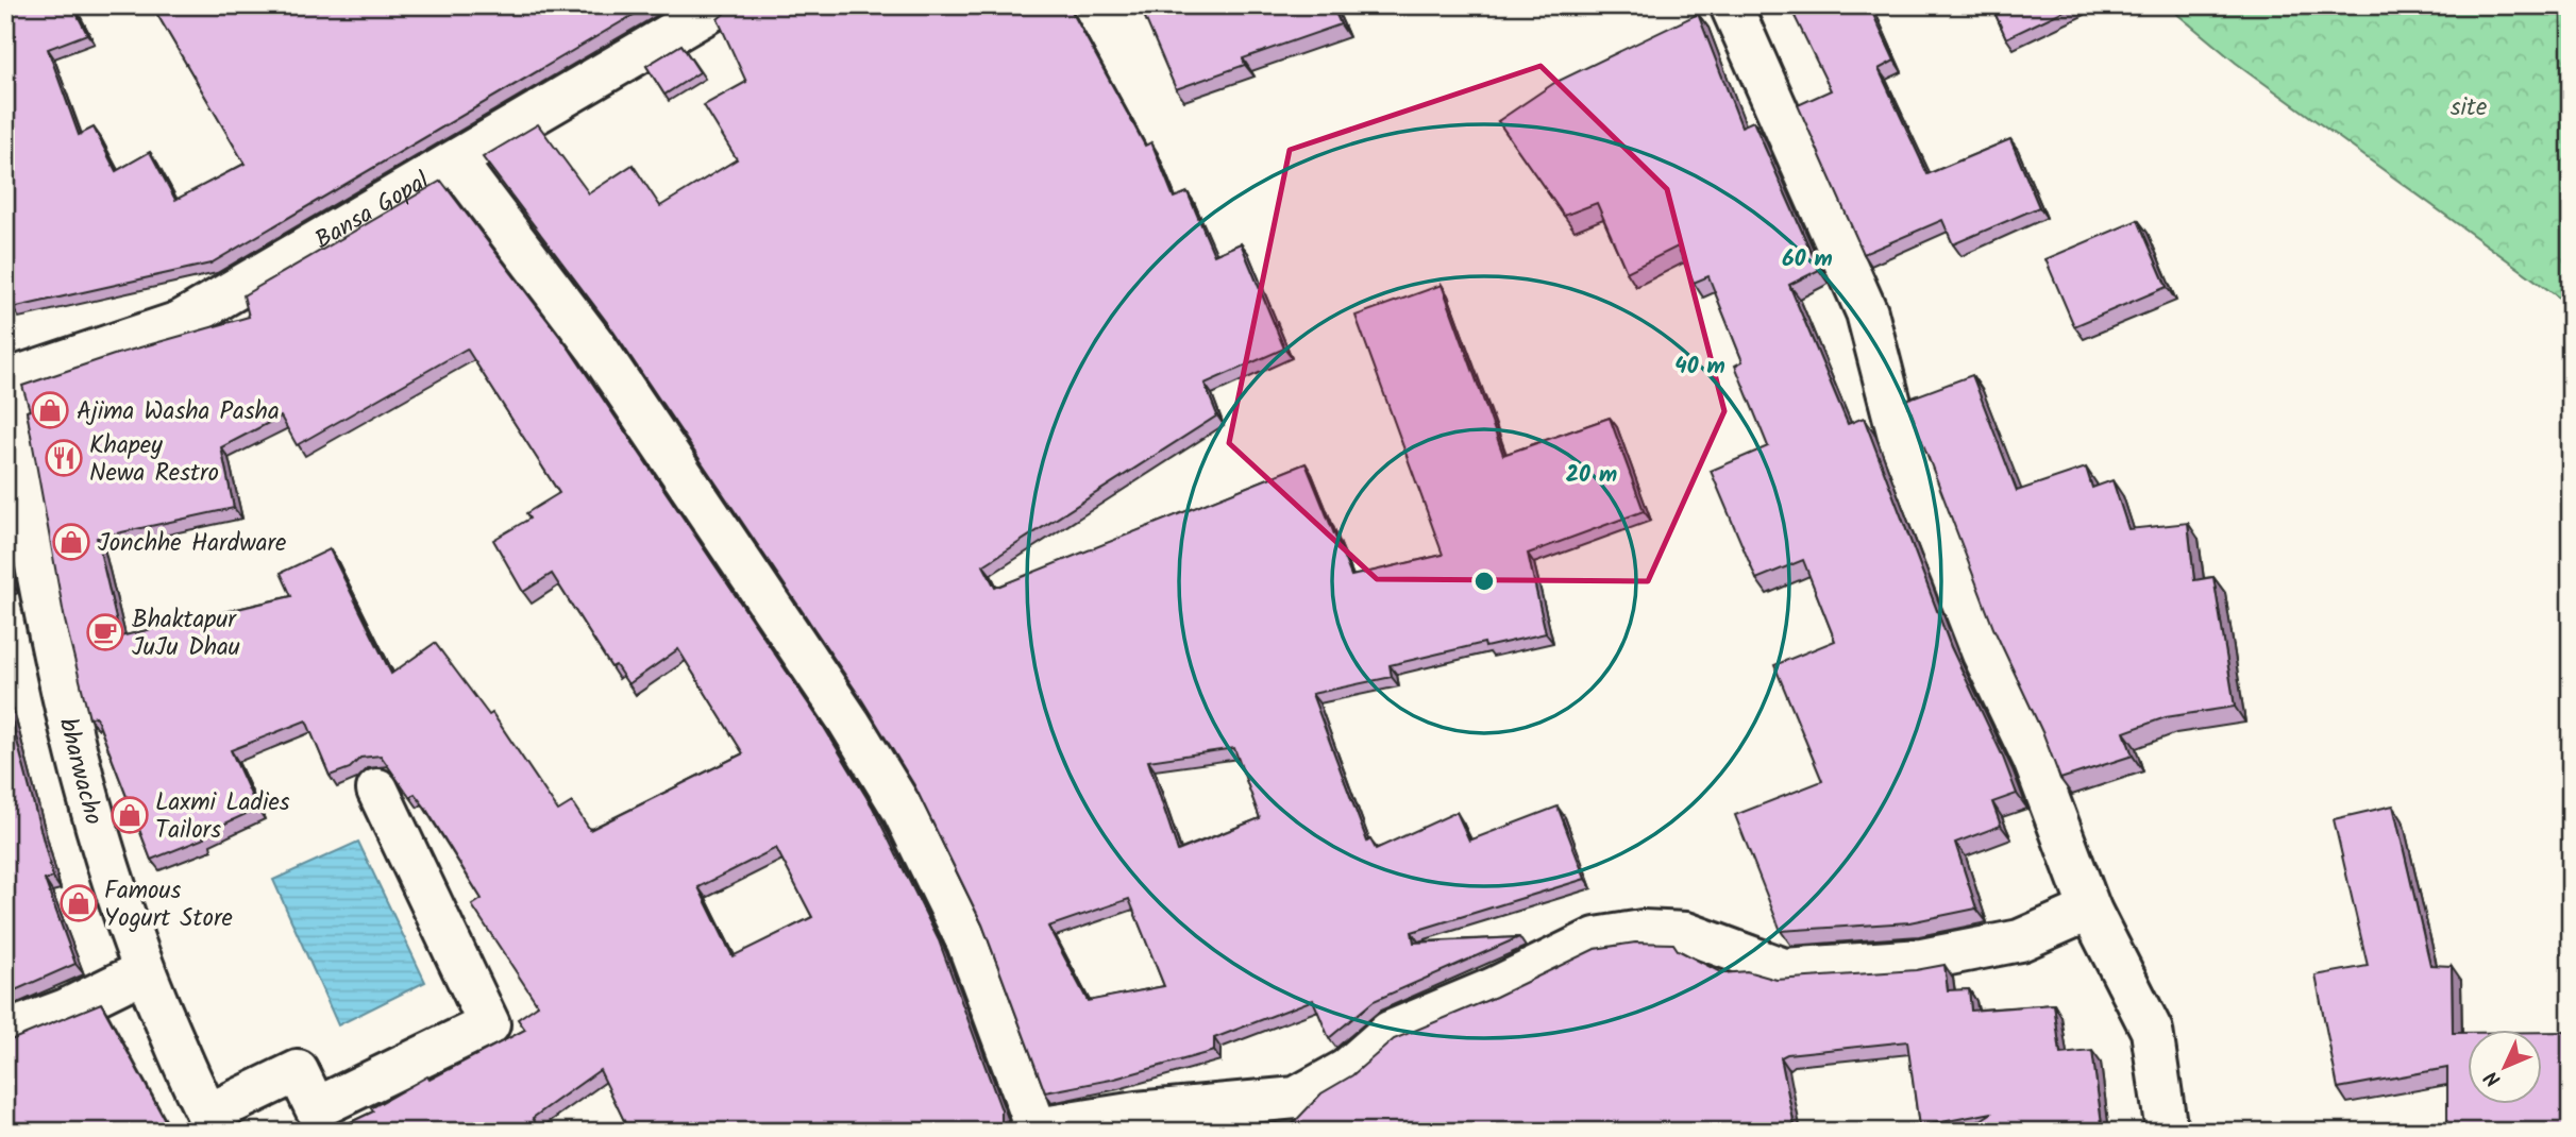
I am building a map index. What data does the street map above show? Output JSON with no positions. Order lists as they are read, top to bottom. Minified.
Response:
{"streets":{"street":["Bansa Gopal","bharwacho"]},"parks":["site"],"places":{"shop":["Ajima Washa Pasha","Jonchhe Hardware","Laxmi Ladies Tailors","Famous Yogurt Store"],"restaurant":["Khapey Newa Restro"],"cafe":["Bhaktapur JuJu Dhau"]},"north":"bottom left","rings":["60 m","40 m","20 m"]}
